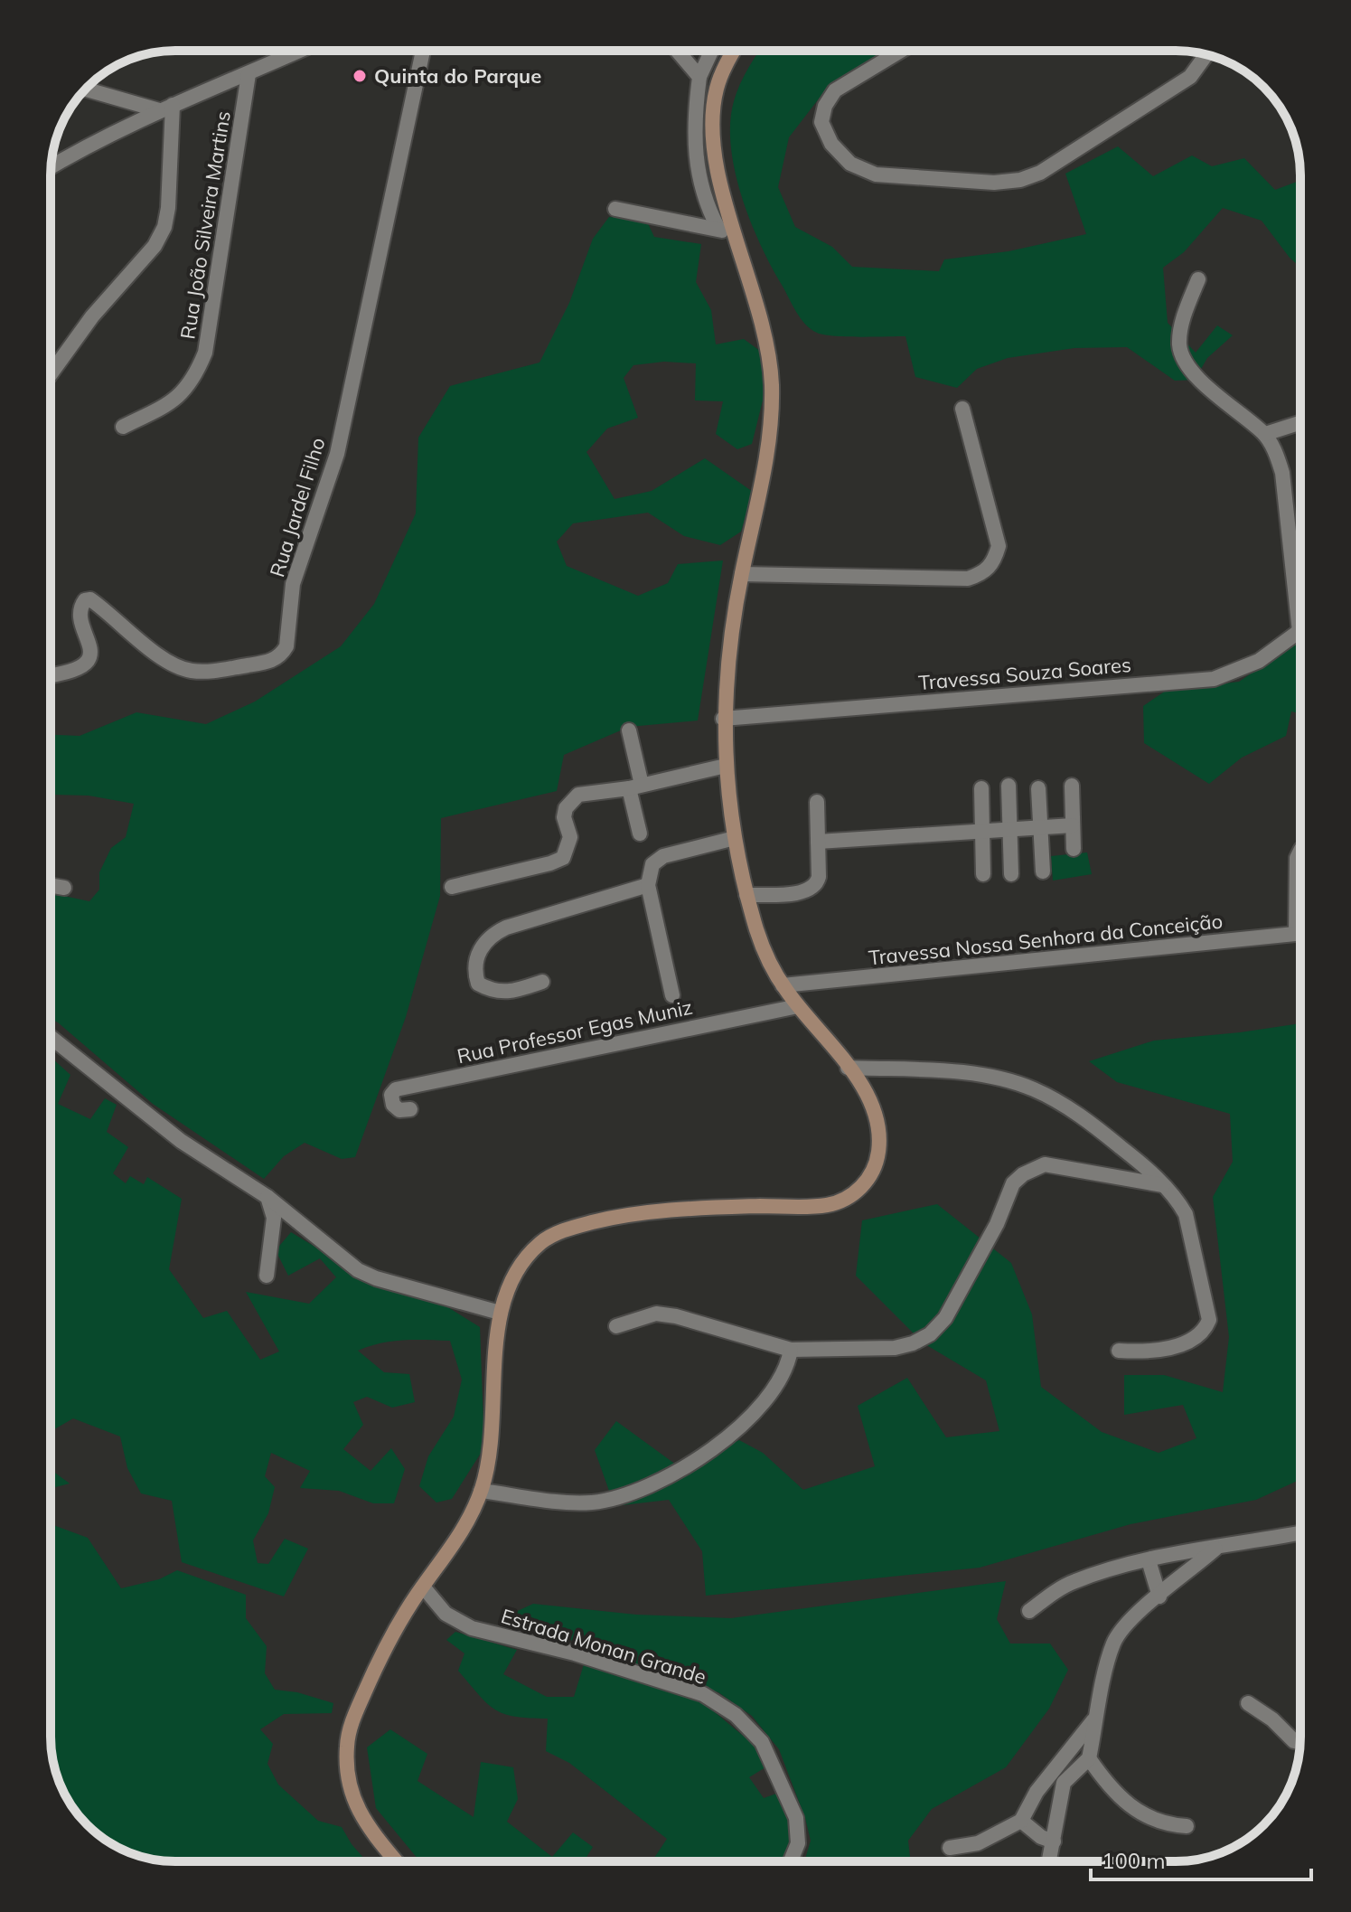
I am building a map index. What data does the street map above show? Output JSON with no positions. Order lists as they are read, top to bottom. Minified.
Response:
{"streets":{"street":["Rua João Silveira Martins","Rua Jardel Filho","Travessa Souza Soares","Travessa Nossa Senhora da Conceição","Rua Professor Egas Muniz","Estrada Monan Grande"]},"places":["Quinta do Parque"],"scale_bar":"100 m"}
